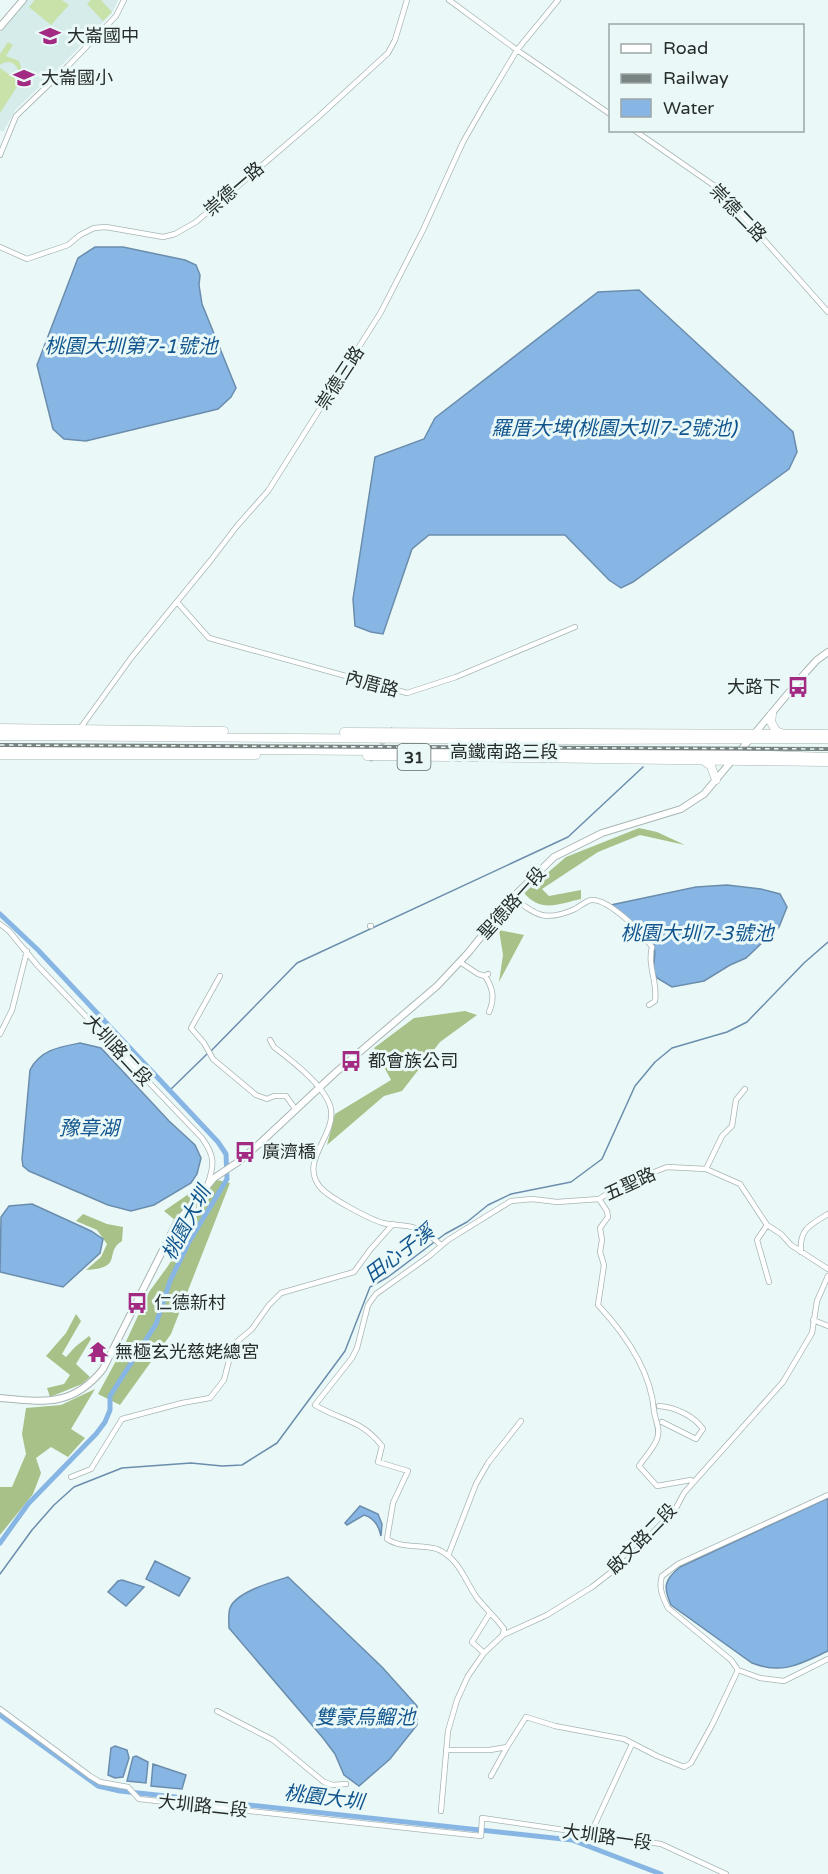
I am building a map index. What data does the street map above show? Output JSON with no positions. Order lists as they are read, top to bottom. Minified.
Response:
{"streets":{"main road":["高鐵南路三段","31"],"street":["崇德一路","崇德二路","崇德三路","內厝路","聖德路一段","大圳路二段","五聖路","啟文路二段","大圳路一段"]},"crossings":[["崇德三路","內厝路"],["崇德三路","高鐵南路三段"],["高鐵南路三段","聖德路一段"],["聖德路一段","大圳路二段"],["大圳路二段","大圳路一段"]],"water":["桃園大圳第7-1號池","羅厝大埤(桃園大圳7-2號池)","桃園大圳7-3號池","豫章湖","桃園大圳","田心子溪","雙豪烏鰡池"],"places":{"school or university":["大崙國中","大崙國小"],"bus stop":["大路下","都會族公司","廣濟橋","仁德新村"],"temple":["無極玄光慈姥總宮"]},"legend":["Road","Railway","Water"]}
